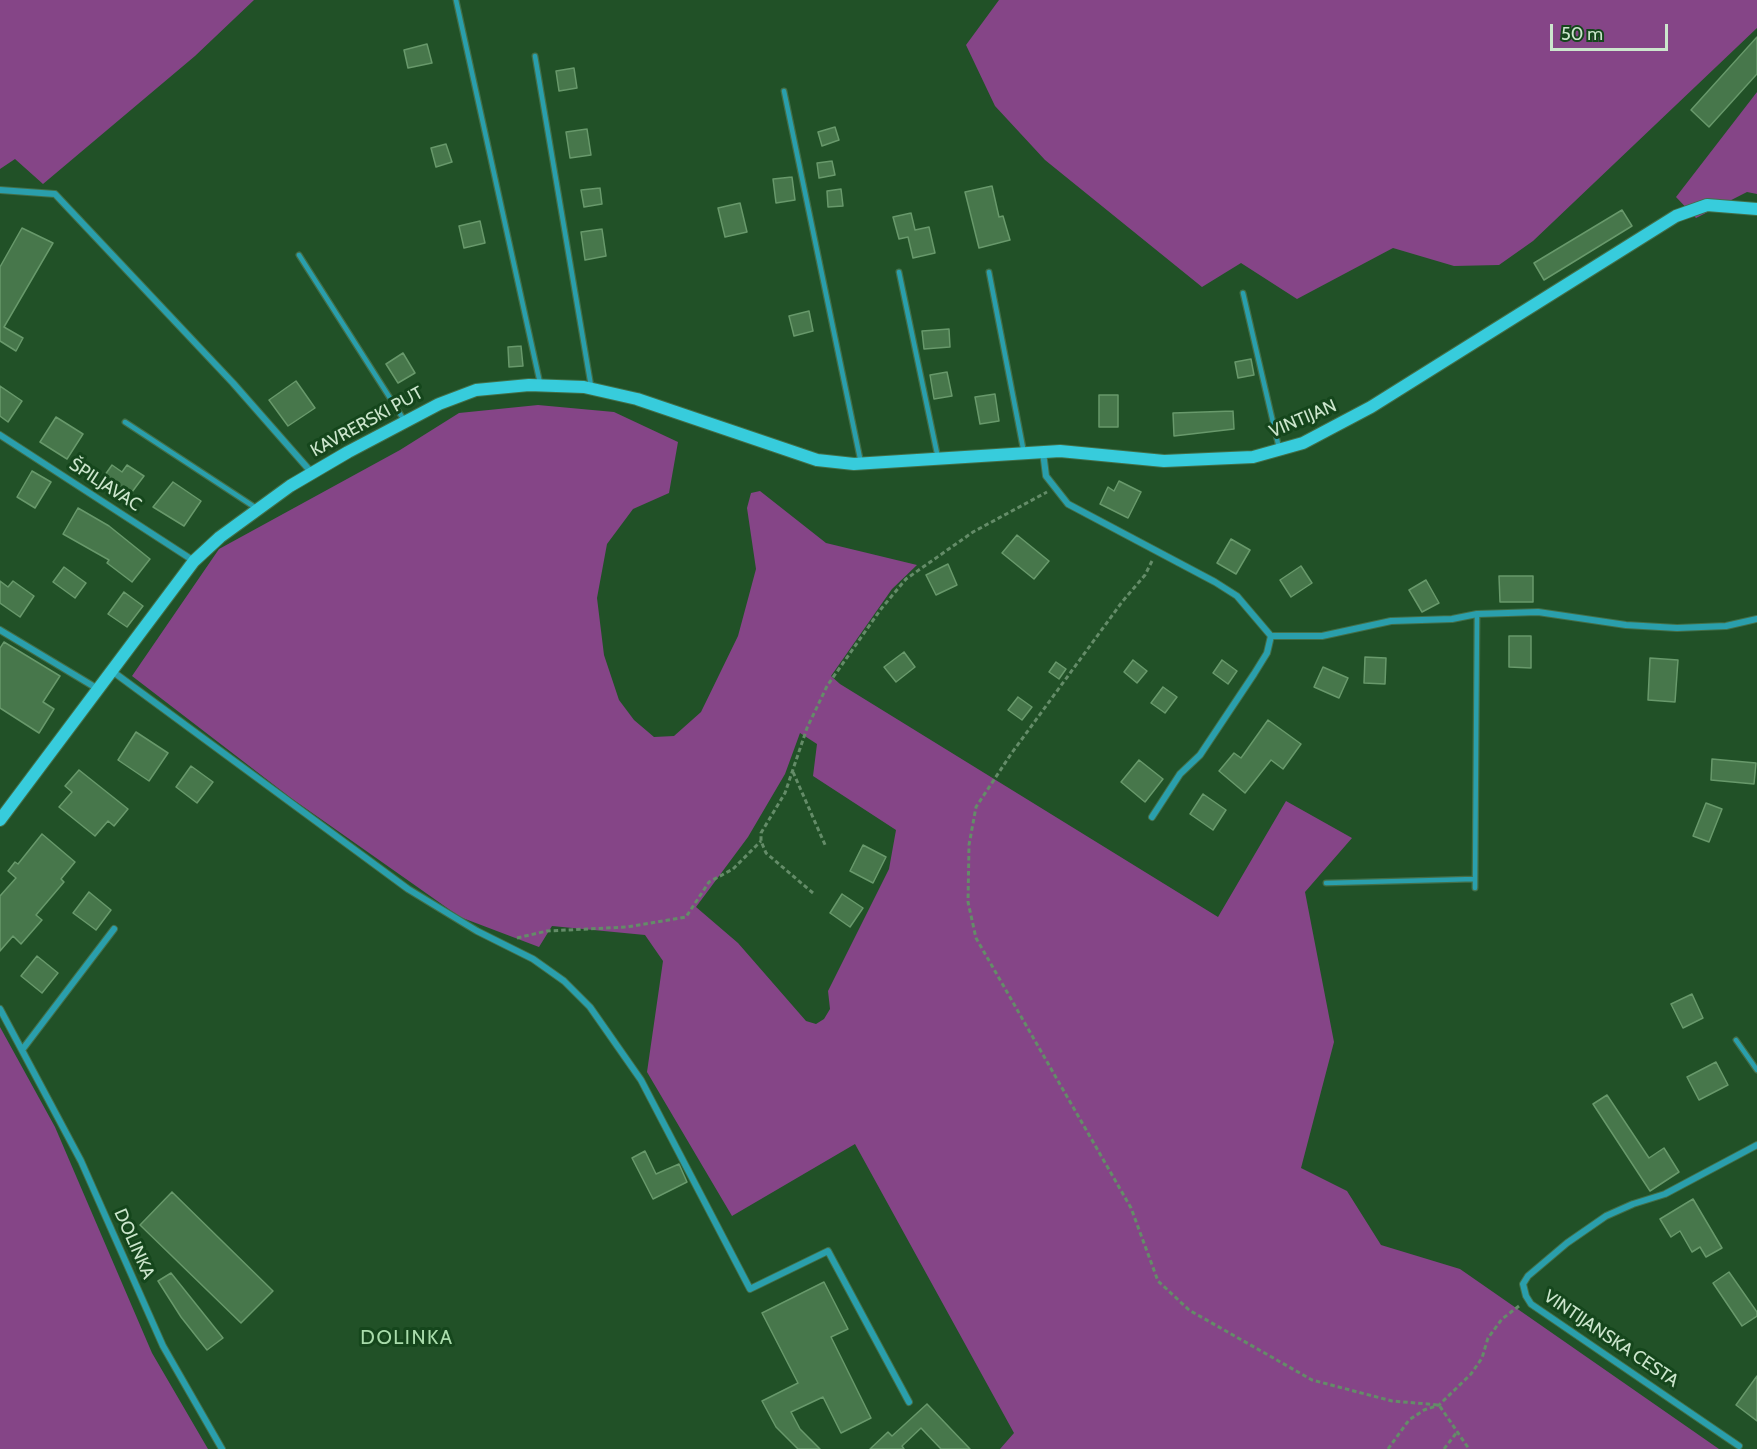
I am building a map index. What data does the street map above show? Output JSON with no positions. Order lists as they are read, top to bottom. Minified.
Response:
{"streets":{"main road":["VINTIJAN","KAVRERSKI PUT"],"street":["ŠPILJAVAC","DOLINKA","VINTIJANSKA CESTA"]},"crossings":[["VINTIJAN","KAVRERSKI PUT"],["KAVRERSKI PUT","ŠPILJAVAC"]],"districts":["DOLINKA"],"scale_bar":"50 m"}
